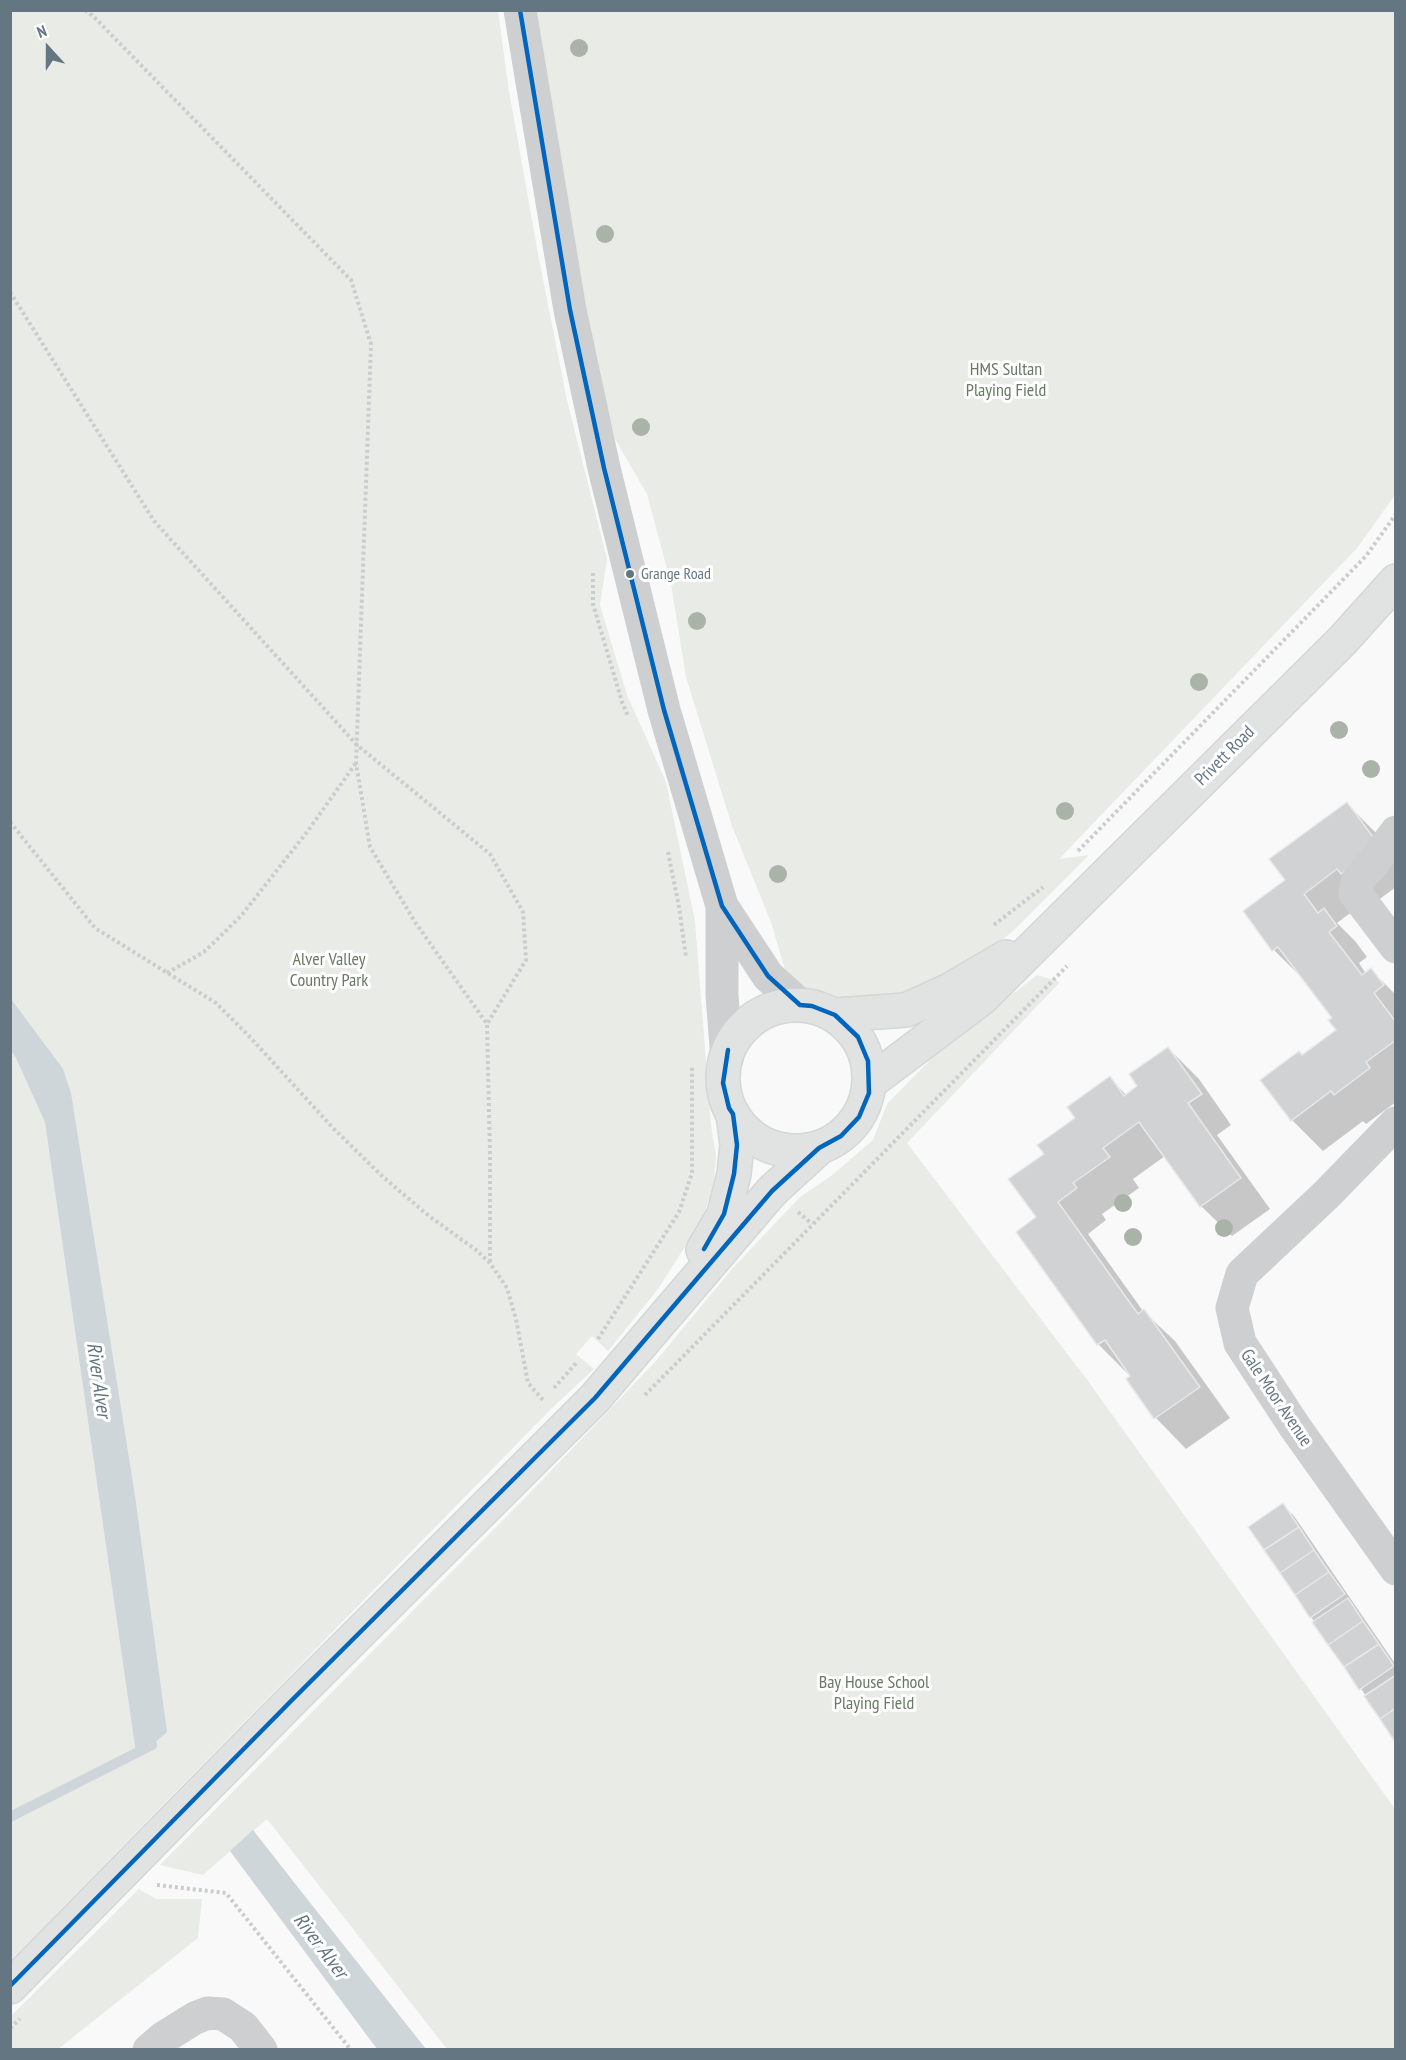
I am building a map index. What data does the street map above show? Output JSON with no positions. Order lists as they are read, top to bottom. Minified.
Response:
{"streets":{"main road":["Privett Road"],"street":["Gale Moor Avenue"]},"water":["River Alver"],"parks":["HMS Sultan Playing Field","Alver Valley Country Park","Bay House School Playing Field"],"places":["Grange Road"],"north":"top"}
